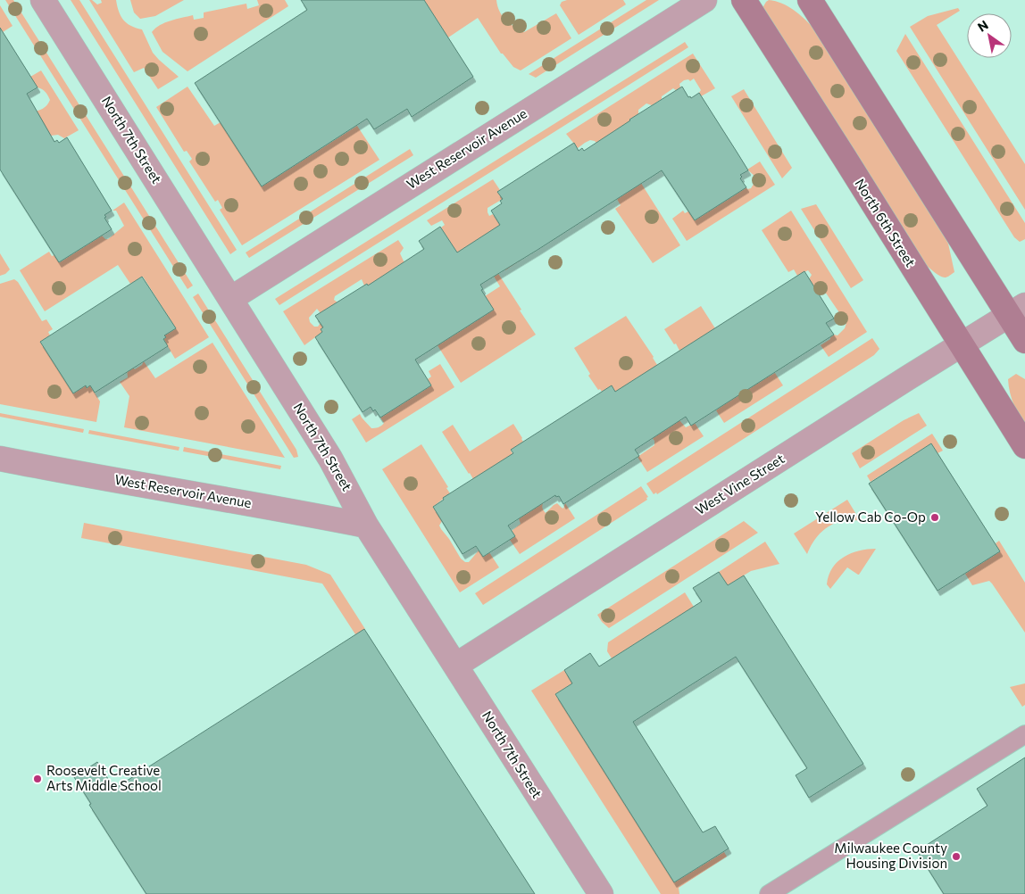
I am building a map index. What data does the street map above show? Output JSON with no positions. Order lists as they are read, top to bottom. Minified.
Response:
{"streets":{"main road":["North 6th Street"],"street":["North 7th Street","West Reservoir Avenue","West Vine Street"]},"crossings":[["North 7th Street","West Reservoir Avenue"],["North 7th Street","West Vine Street"],["North 6th Street","West Vine Street"]],"places":["Yellow Cab Co-Op","Roosevelt Creative Arts Middle School","Milwaukee County Housing Division"],"north":"top left"}
